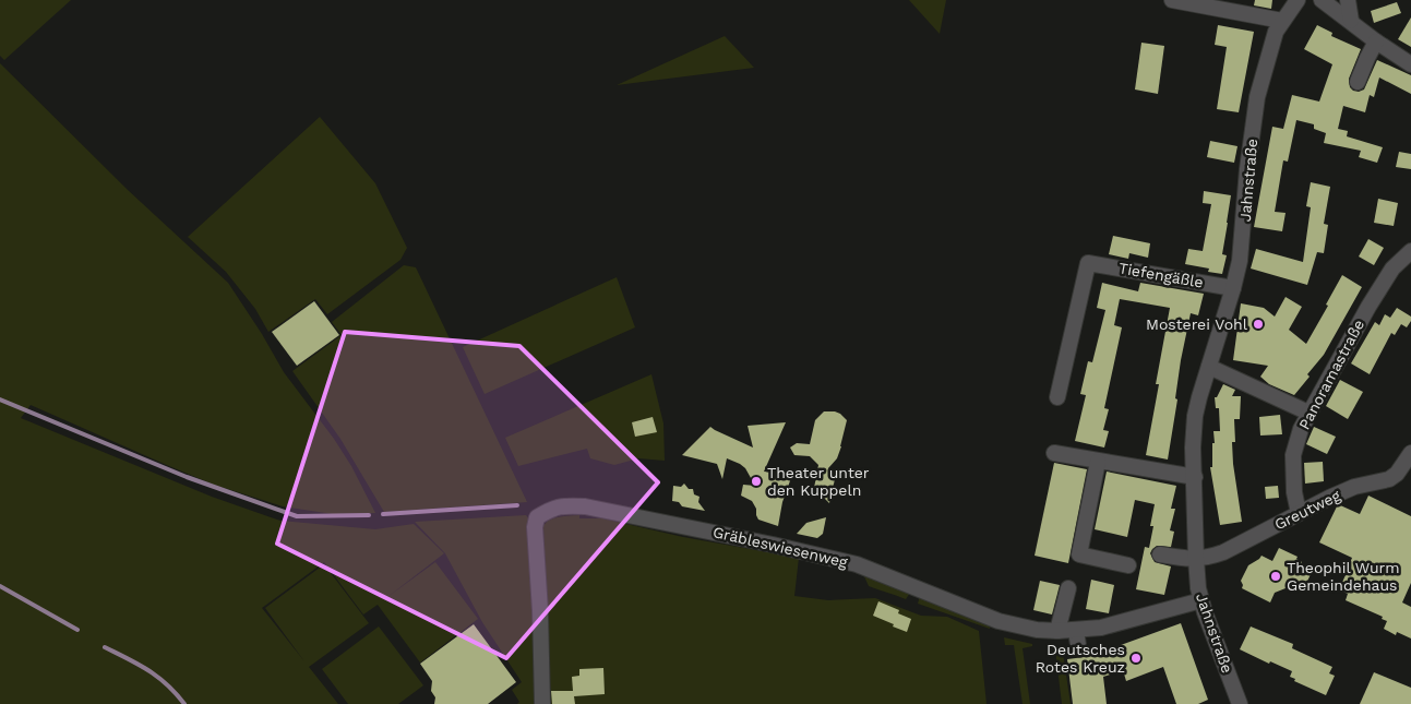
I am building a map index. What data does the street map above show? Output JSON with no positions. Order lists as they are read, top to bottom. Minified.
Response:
{"streets":{"street":["Jahnstraße","Tiefengäßle","Panoramastraße","Greutweg","Gräbleswiesenweg"]},"crossings":[["Jahnstraße","Tiefengäßle"],["Jahnstraße","Greutweg"],["Jahnstraße","Gräbleswiesenweg"],["Panoramastraße","Greutweg"]],"places":["Mosterei Vohl","Theater unter den Kuppeln","Theophil Wurm Gemeindehaus","Deutsches Rotes Kreuz"]}
